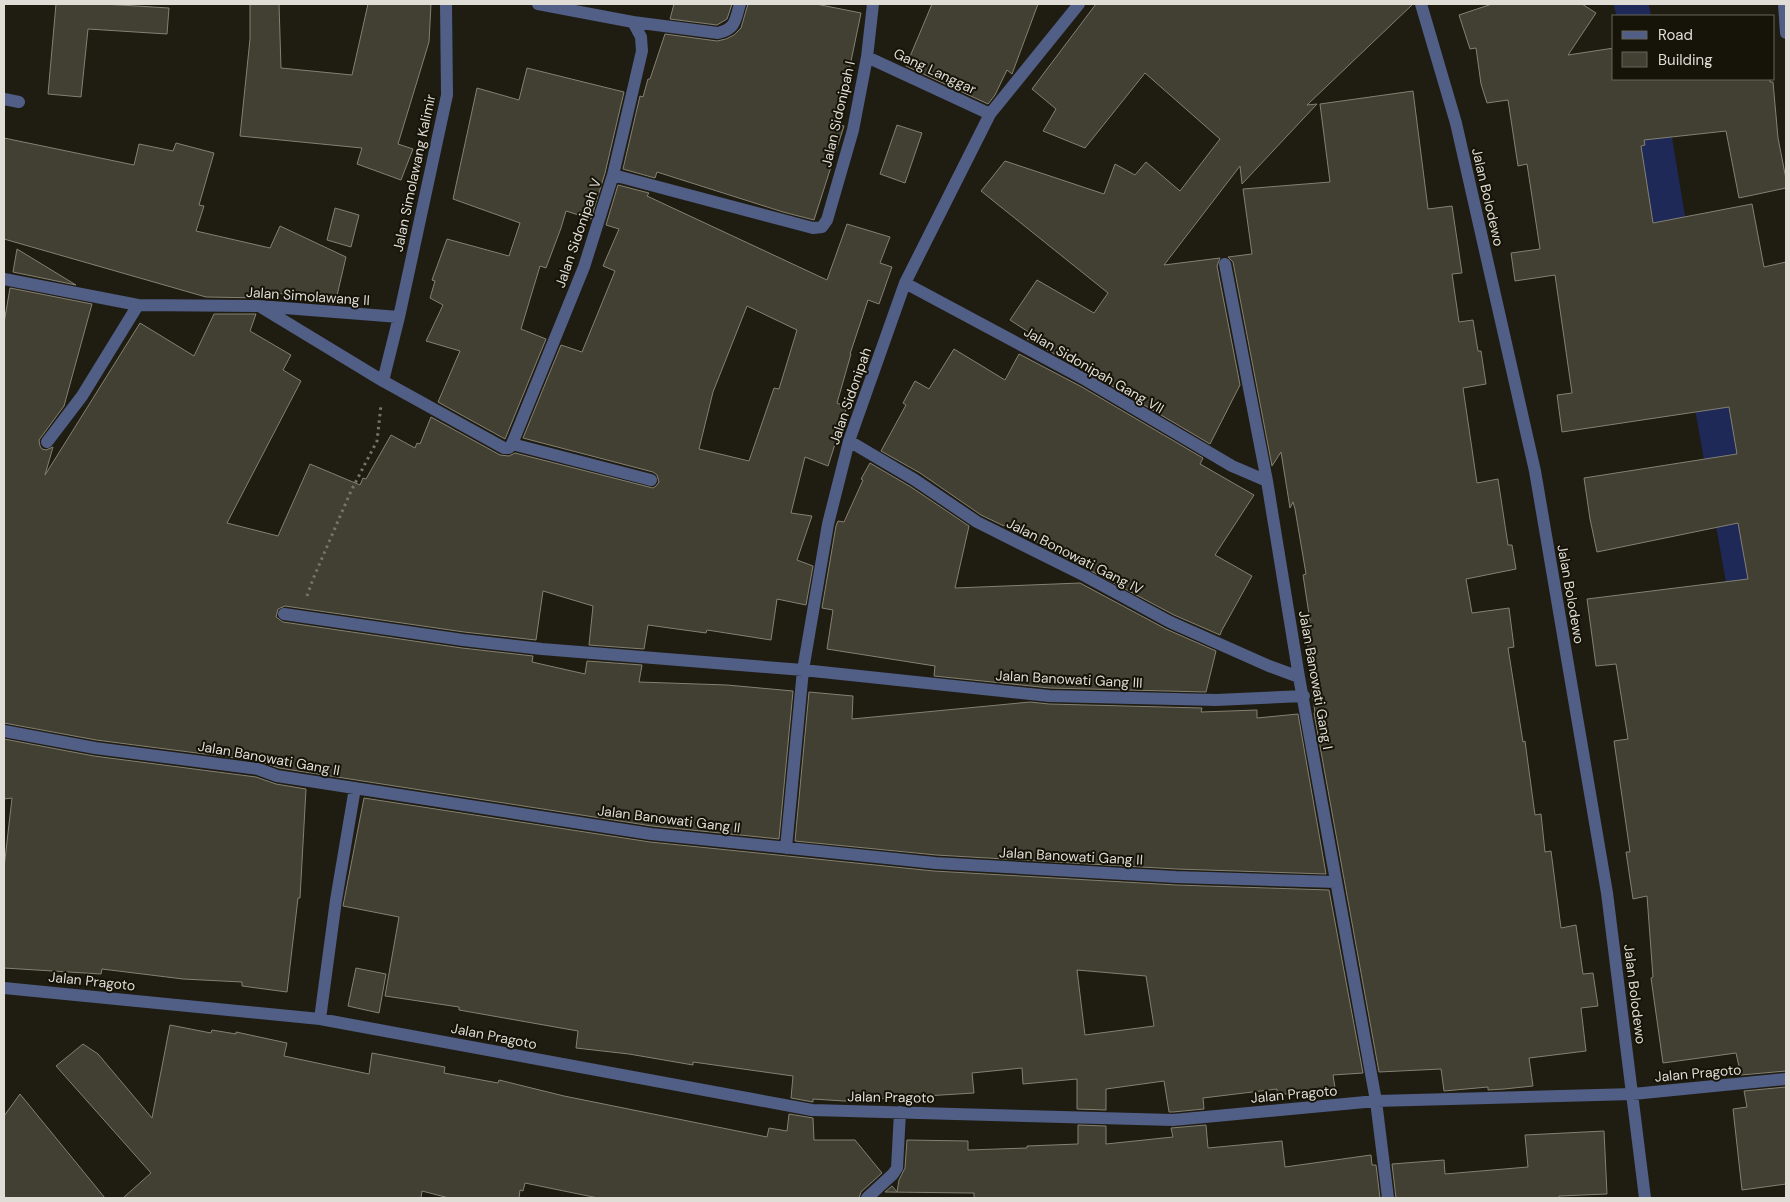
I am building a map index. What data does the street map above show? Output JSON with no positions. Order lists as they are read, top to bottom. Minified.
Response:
{"streets":{"street":["Gang Langgar","Jalan Sidonipah I","Jalan Simolawang Kalimir","Jalan Bolodewo","Jalan Sidonipah V","Jalan Simolawang II","Jalan Sidonipah Gang VII","Jalan Sidonipah","Jalan Bonowati Gang IV","Jalan Banowati Gang III","Jalan Banowati Gang I","Jalan Banowati Gang II","Jalan Pragoto"]},"crossings":[["Gang Langgar","Jalan Sidonipah I"],["Gang Langgar","Jalan Sidonipah"],["Jalan Sidonipah I","Jalan Sidonipah V"],["Jalan Simolawang Kalimir","Jalan Simolawang II"],["Jalan Bolodewo","Jalan Pragoto"],["Jalan Sidonipah Gang VII","Jalan Sidonipah"],["Jalan Sidonipah Gang VII","Jalan Banowati Gang I"],["Jalan Sidonipah","Jalan Bonowati Gang IV"],["Jalan Sidonipah","Jalan Banowati Gang III"],["Jalan Sidonipah","Jalan Banowati Gang II"],["Jalan Bonowati Gang IV","Jalan Banowati Gang I"],["Jalan Banowati Gang III","Jalan Banowati Gang I"],["Jalan Banowati Gang I","Jalan Banowati Gang II"],["Jalan Banowati Gang I","Jalan Pragoto"]],"legend":["Road","Building"]}
